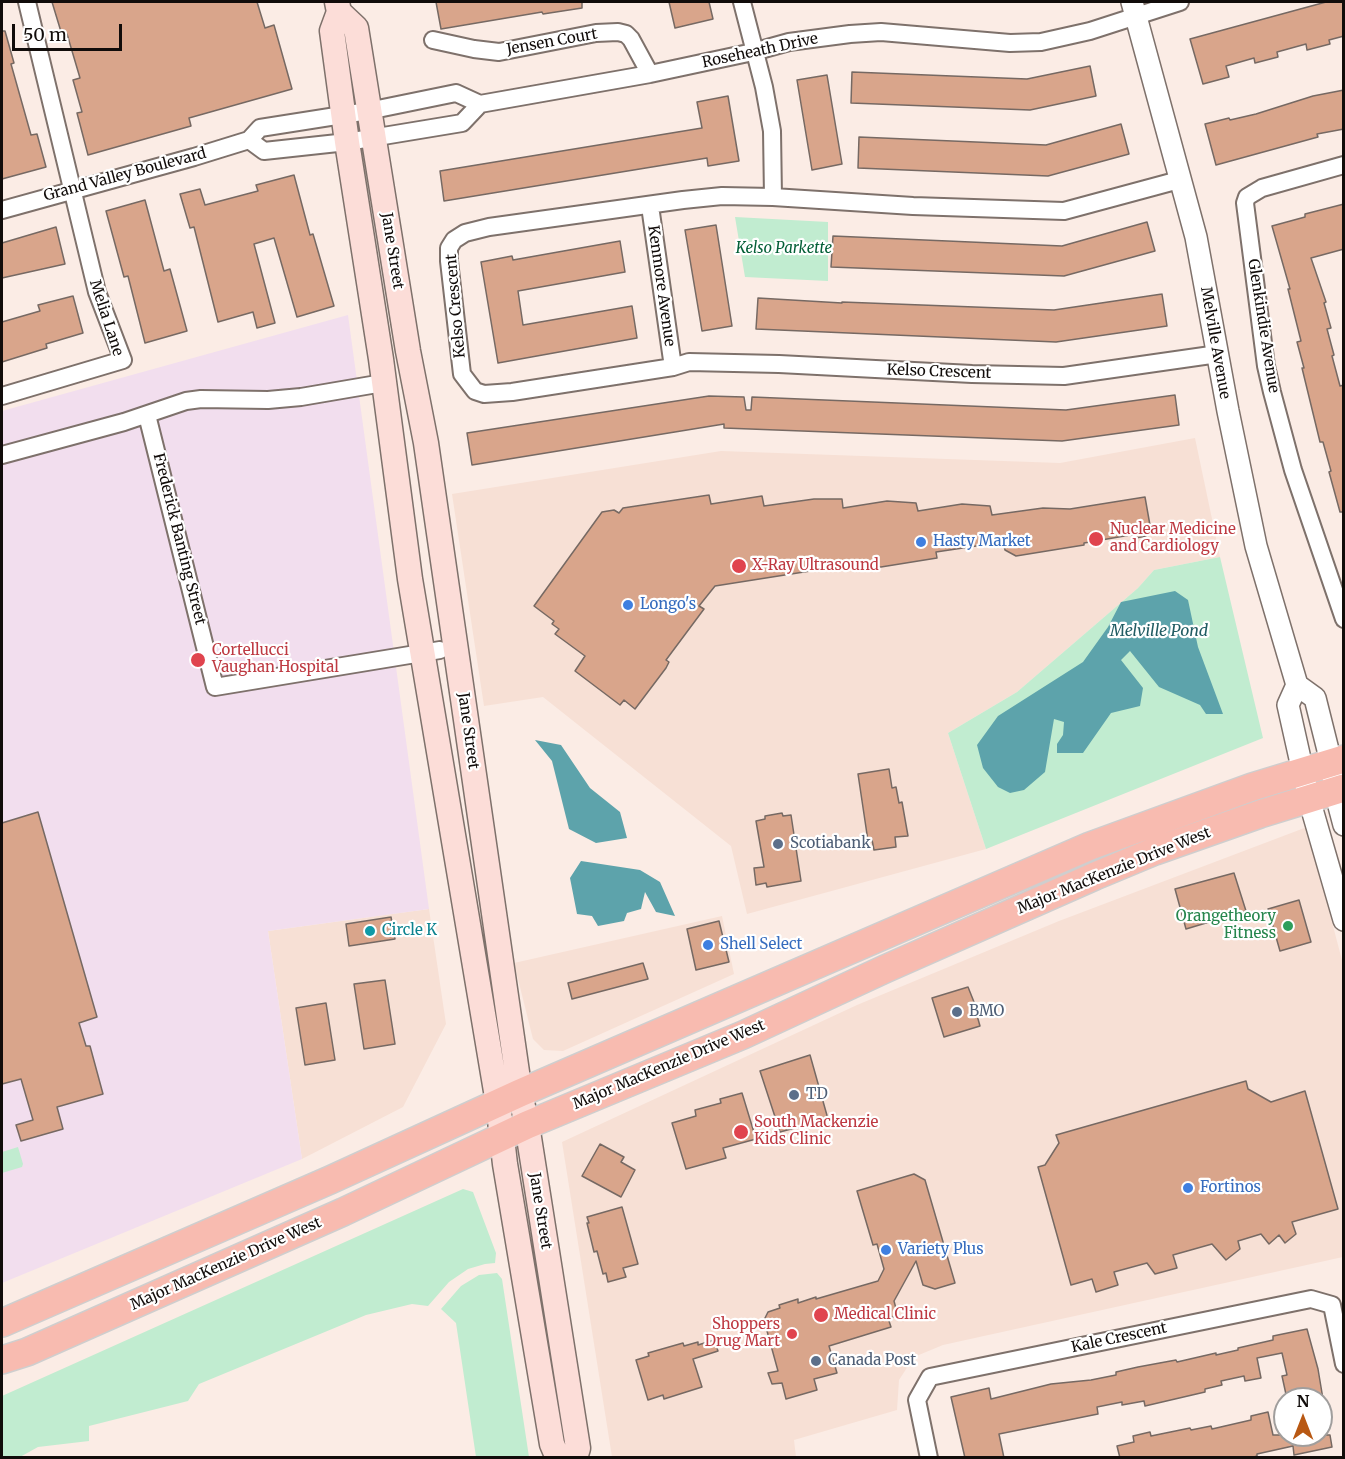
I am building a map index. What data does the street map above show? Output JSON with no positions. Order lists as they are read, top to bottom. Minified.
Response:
{"streets":{"main road":["Jane Street","Major MacKenzie Drive West"],"street":["Jensen Court","Roseheath Drive","Grand Valley Boulevard","Kenmore Avenue","Kelso Crescent","Melia Lane","Glenkindie Avenue","Melville Avenue","Frederick Banting Street","Kale Crescent"]},"crossings":[["Jensen Court","Roseheath Drive"],["Roseheath Drive","Melville Avenue"],["Grand Valley Boulevard","Jane Street"],["Grand Valley Boulevard","Melia Lane"],["Jane Street","Frederick Banting Street"],["Jane Street","Major MacKenzie Drive West"],["Kenmore Avenue","Kelso Crescent"],["Kelso Crescent","Melville Avenue"],["Melville Avenue","Major MacKenzie Drive West"]],"water":["Melville Pond"],"parks":["Kelso Parkette"],"places":["Nuclear Medicine and Cardiology","Hasty Market","X-Ray Ultrasound","Longo's","Cortellucci Vaughan Hospital","Scotiabank","Orangetheory Fitness","Circle K","Shell Select","BMO","TD","South Mackenzie Kids Clinic","Fortinos","Variety Plus","Medical Clinic","Shoppers Drug Mart","Canada Post"],"scale_bar":"50 m","north":"top"}
